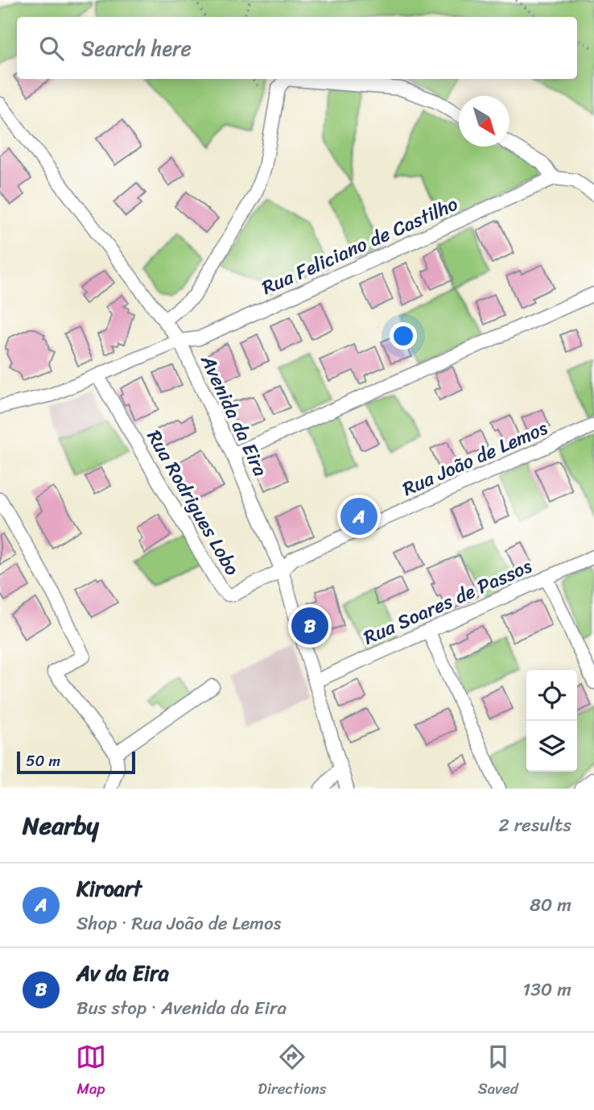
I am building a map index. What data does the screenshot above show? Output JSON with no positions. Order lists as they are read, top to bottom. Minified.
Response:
{"streets":{"street":["Rua Feliciano de Castilho","Avenida da Eira","Rua João de Lemos","Rua Rodrigues Lobo","Rua Soares de Passos"]},"crossings":[["Rua Feliciano de Castilho","Avenida da Eira"],["Rua Feliciano de Castilho","Rua Rodrigues Lobo"],["Avenida da Eira","Rua João de Lemos"],["Avenida da Eira","Rua Rodrigues Lobo"],["Avenida da Eira","Rua Soares de Passos"],["Rua João de Lemos","Rua Rodrigues Lobo"]],"scale_bar":"50 m","north":"bottom right","page":{"search":"Search here","pins":["A","B"],"scale":"50 m","heading":["Nearby","2 results"],"list":[{"mark":"A","name":"Kiroart","note":"Shop · Rua João de Lemos","value":"80 m"},{"mark":"B","name":"Av da Eira","note":"Bus stop · Avenida da Eira","value":"130 m"}],"nav":["Map","Directions","Saved"]}}
